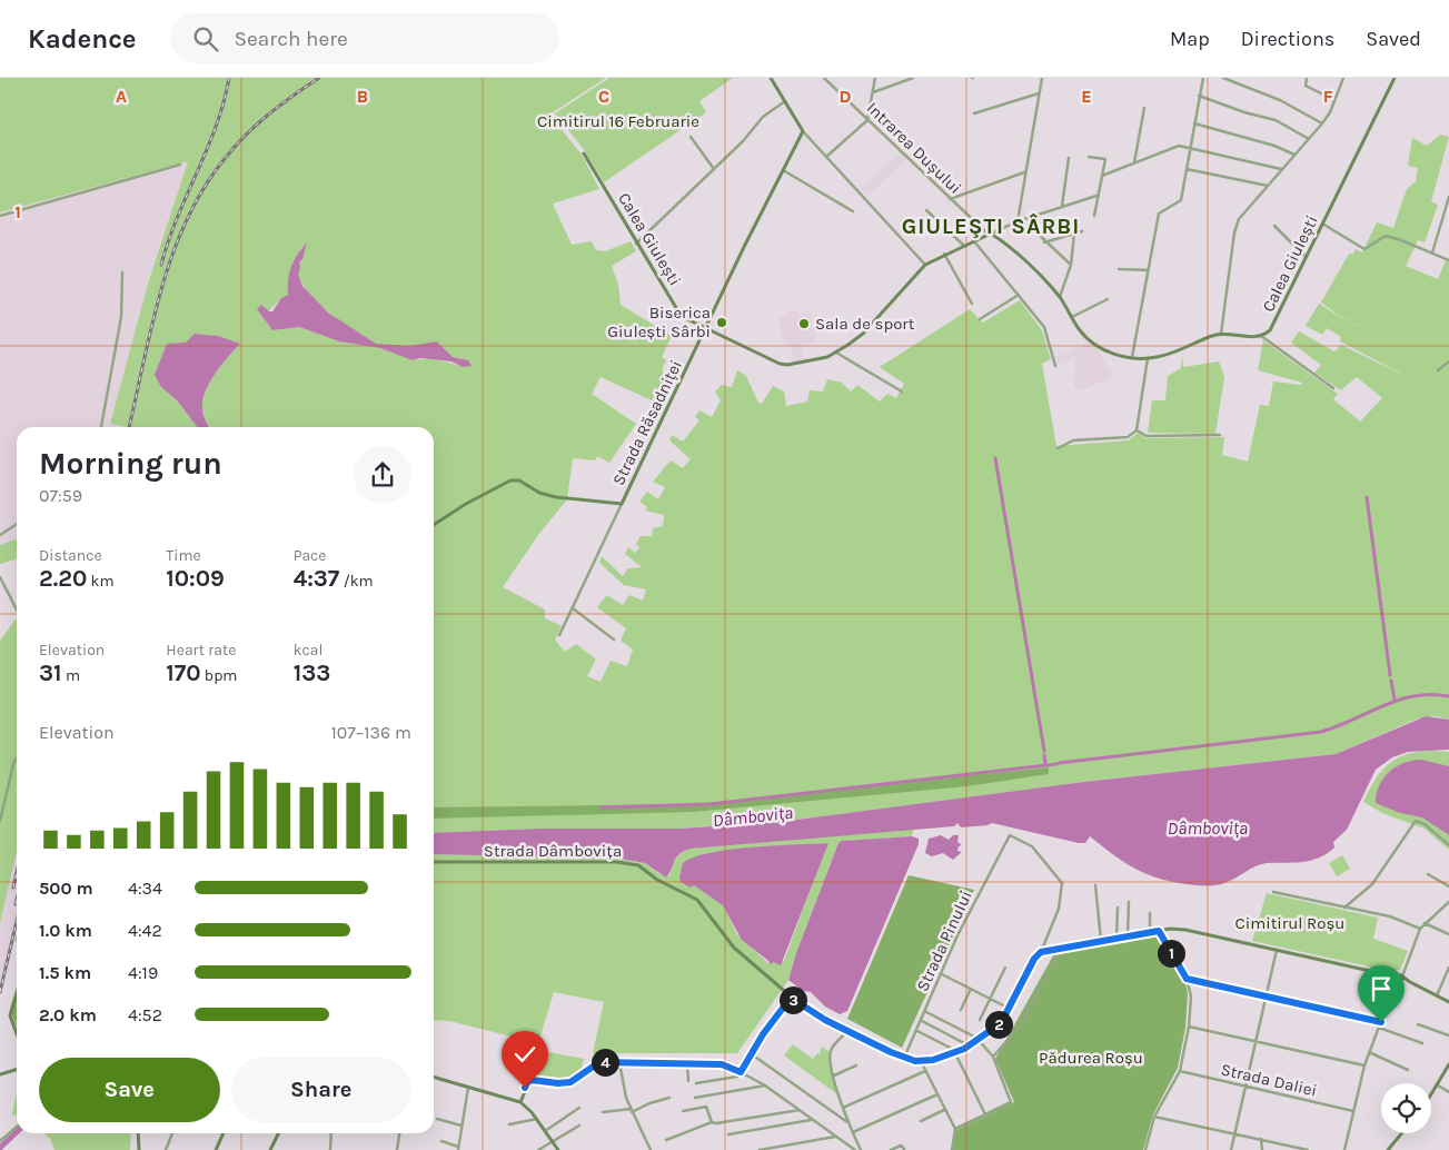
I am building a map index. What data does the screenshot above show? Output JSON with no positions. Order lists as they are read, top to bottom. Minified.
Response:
{"streets":{"main road":["Calea Giulești","Strada Răsadniței","Strada Dâmbovița"],"street":["Intrarea Dușului","Strada Pinului","Strada Daliei"]},"crossings":[["Intrarea Dușului","Calea Giulești"],["Calea Giulești","Strada Răsadniței"],["Strada Dâmbovița","Strada Pinului"]],"districts":["GIULEŞTI SÂRBI"],"water":["Dâmbovița"],"parks":["Cimitirul 16 Februarie","Cimitirul Roșu","Pădurea Roșu"],"places":["Biserica Giulești Sârbi","Sala de sport"],"page":{"header":"Kadence","search":"Search here","nav":["Map","Directions","Saved"],"heading":["Morning run","07:59"],"stats":[["Distance","2.20 km"],["Time","10:09"],["Pace","4:37 /km"],["Elevation","31 m"],["Heart rate","170 bpm"],["kcal","133"]],"chart":["Elevation","107–136 m"],"list":[{"name":"500 m","note":"4:34"},{"name":"1.0 km","note":"4:42"},{"name":"1.5 km","note":"4:19"},{"name":"2.0 km","note":"4:52"}],"pins":["1","3","2","4"],"buttons":["Save","Share"]},"grid":{"columns":["A","B","C","D","E","F"],"rows":["1"]}}
